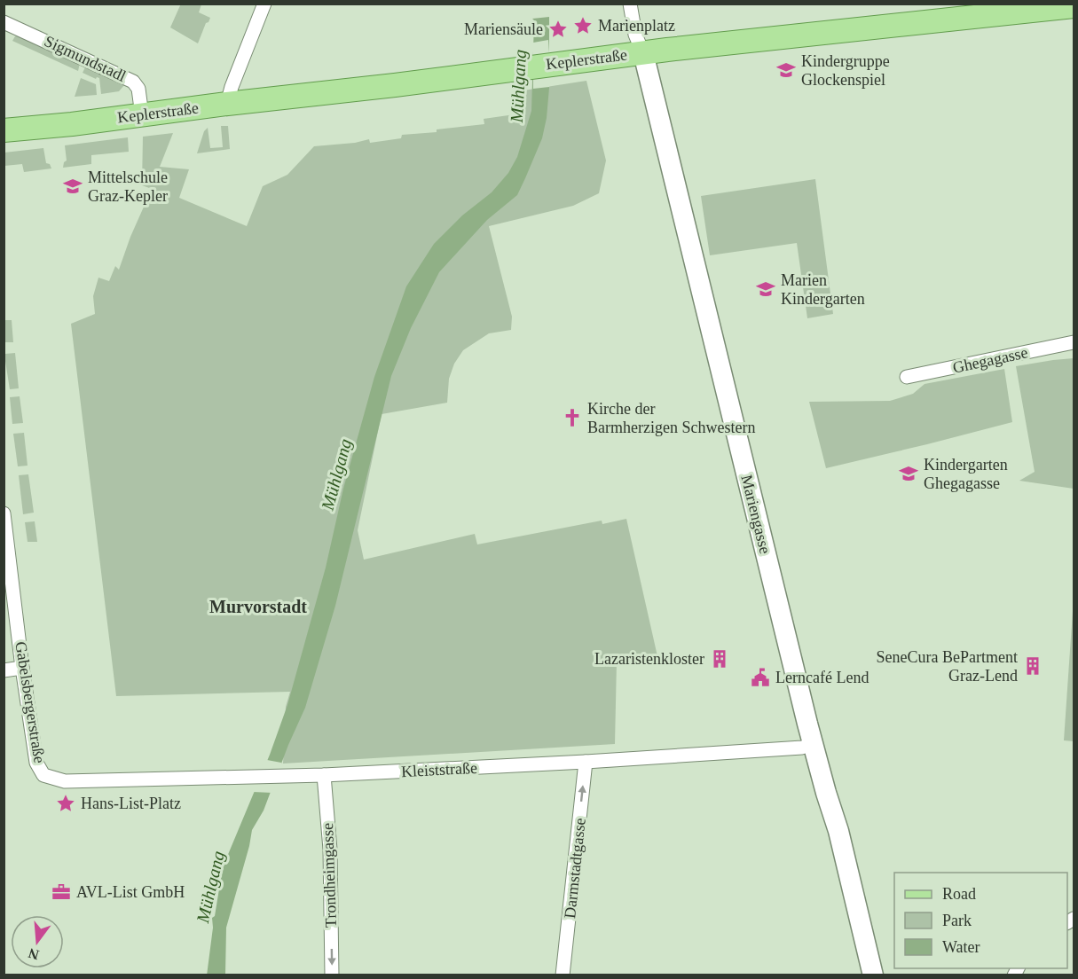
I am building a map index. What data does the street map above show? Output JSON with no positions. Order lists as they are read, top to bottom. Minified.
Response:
{"streets":{"main road":["Keplerstraße"],"street":["Sigmundstadl","Ghegagasse","Mariengasse","Gabelsbergerstraße","Kleiststraße","Darmstadtgasse","Trondheimgasse"]},"crossings":[["Sigmundstadl","Keplerstraße"],["Keplerstraße","Mariengasse"],["Mariengasse","Kleiststraße"],["Gabelsbergerstraße","Kleiststraße"],["Kleiststraße","Darmstadtgasse"],["Kleiststraße","Trondheimgasse"]],"one_way":["Darmstadtgasse","Trondheimgasse"],"districts":["Murvorstadt"],"water":["Mühlgang"],"places":{"place":["Marienplatz","Mariensäule","Hans-List-Platz"],"school or university":["Kindergruppe Glockenspiel","Mittelschule Graz-Kepler","Marien Kindergarten","Kindergarten Ghegagasse"],"church":["Kirche der Barmherzigen Schwestern"],"building":["Lazaristenkloster","SeneCura BePartment Graz-Lend"],"public building":["Lerncafé Lend"],"office":["AVL-List GmbH"]},"legend":["Road","Park","Water"],"north":"bottom"}
